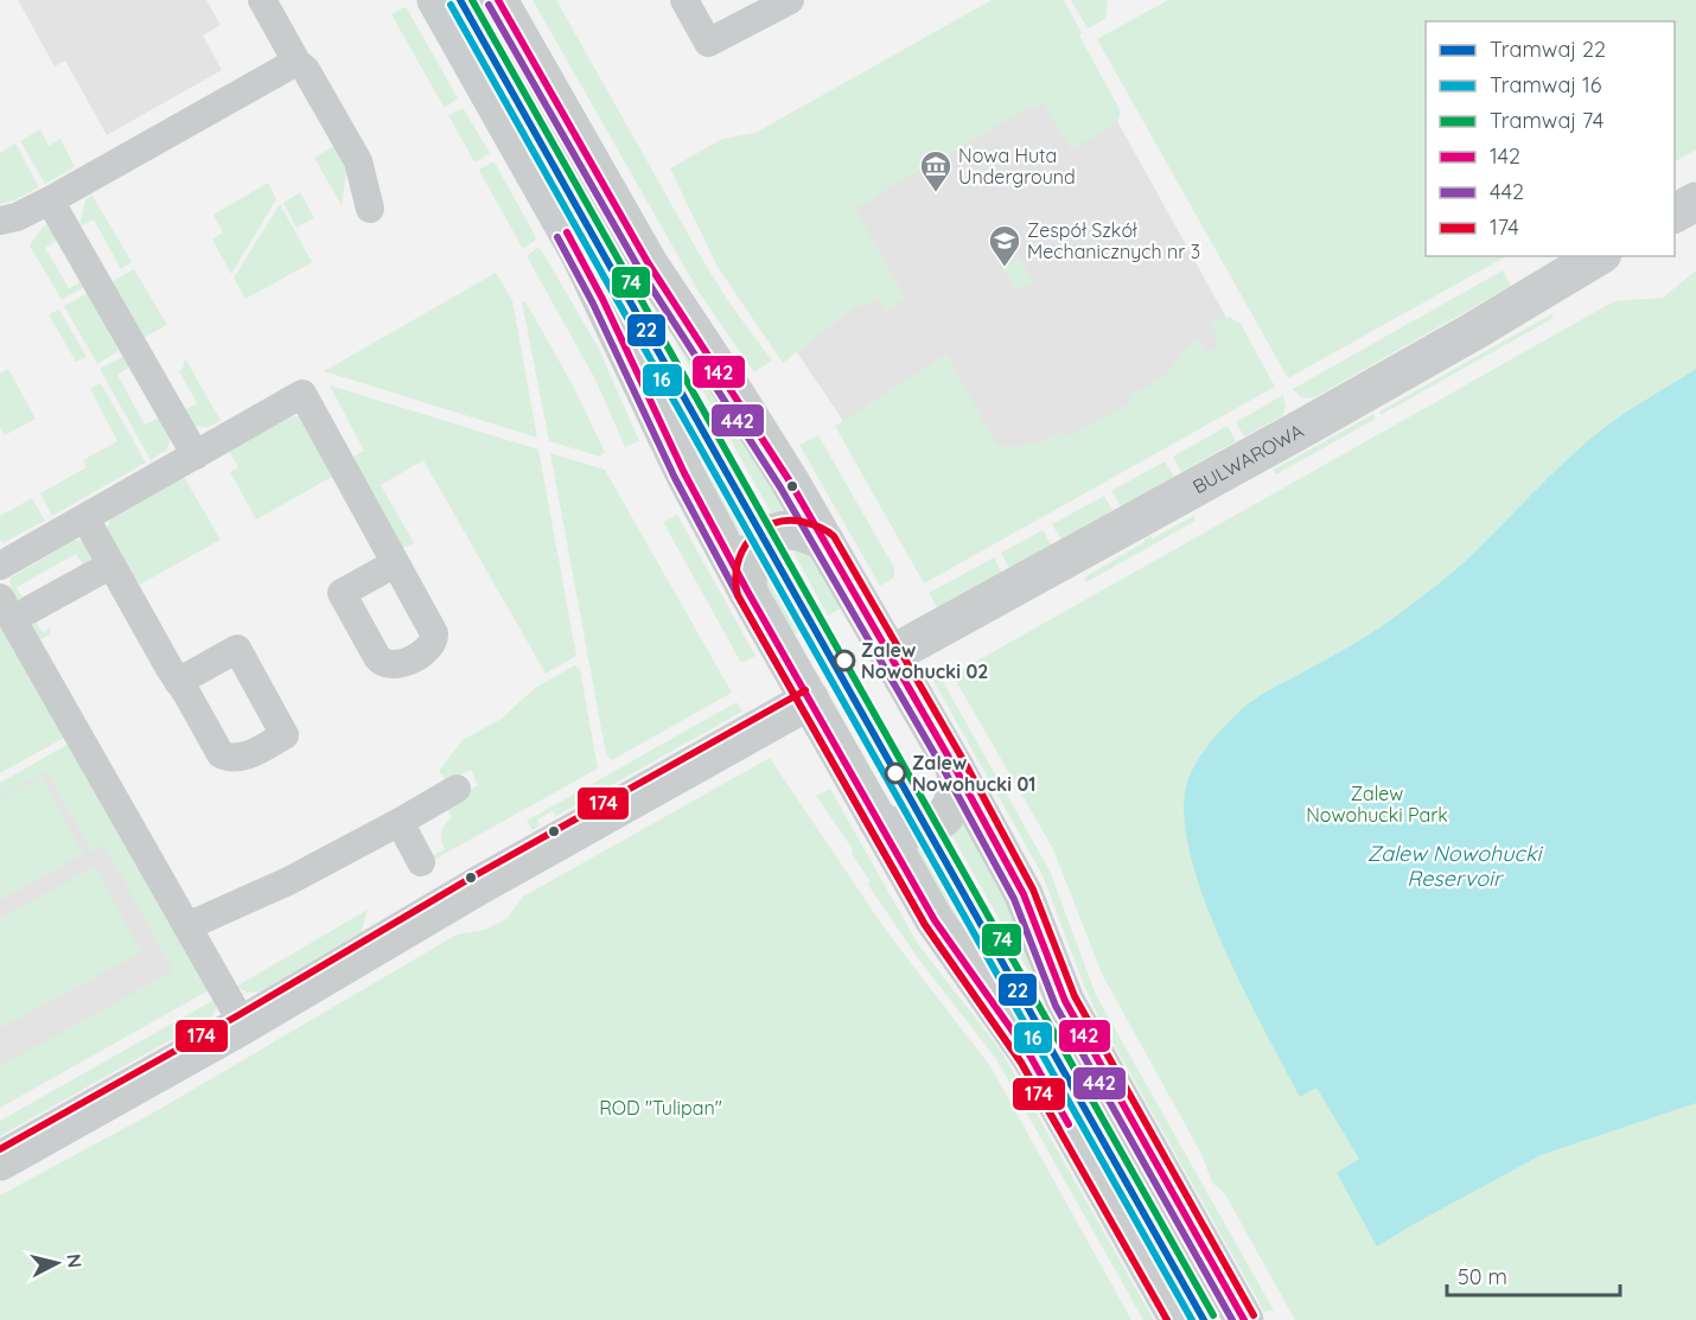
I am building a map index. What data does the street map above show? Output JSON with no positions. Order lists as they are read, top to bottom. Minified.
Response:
{"streets":{"street":["BULWAROWA"]},"water":["Zalew Nowohucki Reservoir"],"parks":["Zalew Nowohucki Park","ROD \"Tulipan\""],"places":{"museum":["Nowa Huta Underground"],"school or university":["Zespół Szkół Mechanicznych nr 3"],"other":["Zalew Nowohucki 02","Zalew Nowohucki 01"]},"lines":["tram line 22","tram line 74","transit line 142","tram line 16","transit line 442","transit line 174"],"legend":["Tramwaj 22","Tramwaj 16","Tramwaj 74","142","442","174"],"scale_bar":"50 m","north":"right"}
